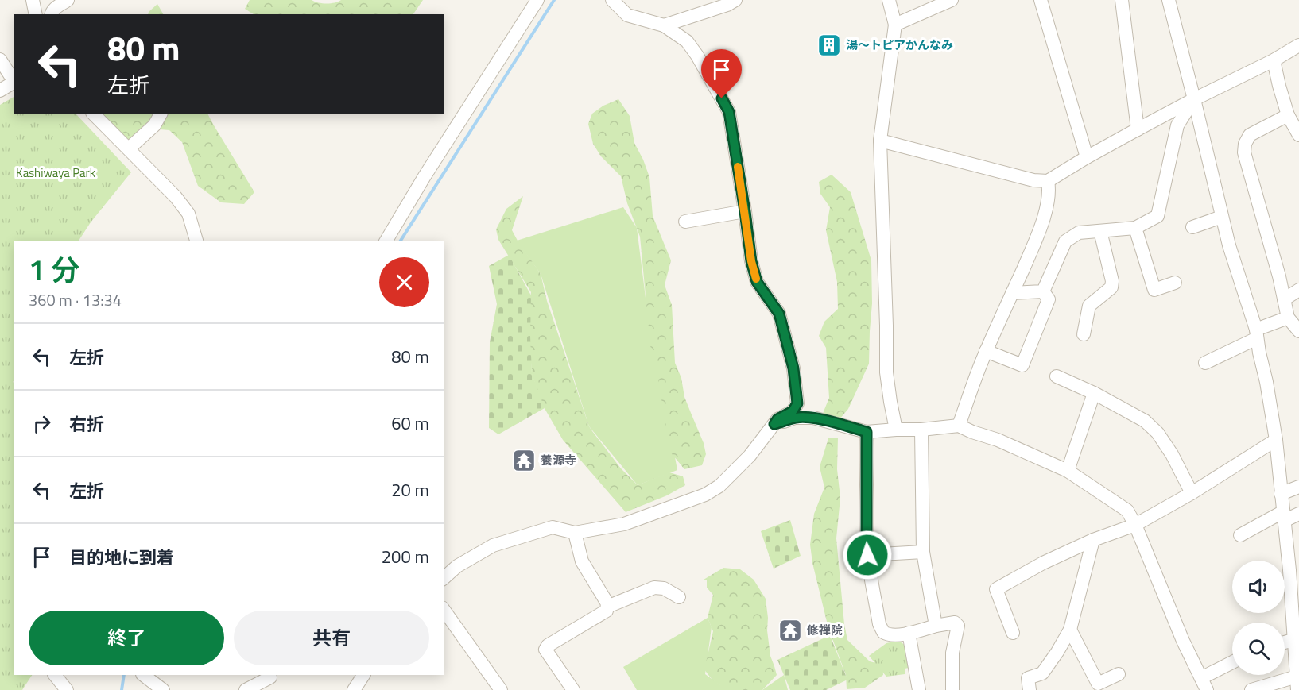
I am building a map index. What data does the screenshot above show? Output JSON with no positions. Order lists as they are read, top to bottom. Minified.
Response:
{"parks":["Kashiwaya Park"],"places":{"building":["湯～トピアかんなみ"],"temple":["養源寺","修禅院"]},"page":{"turn":["80 m","左折"],"heading":["1 分","360 m · 13:34"],"list":[{"name":"左折","value":"80 m"},{"name":"右折","value":"60 m"},{"name":"左折","value":"20 m"},{"name":"目的地に到着","value":"200 m"}],"buttons":["終了","共有"]}}
